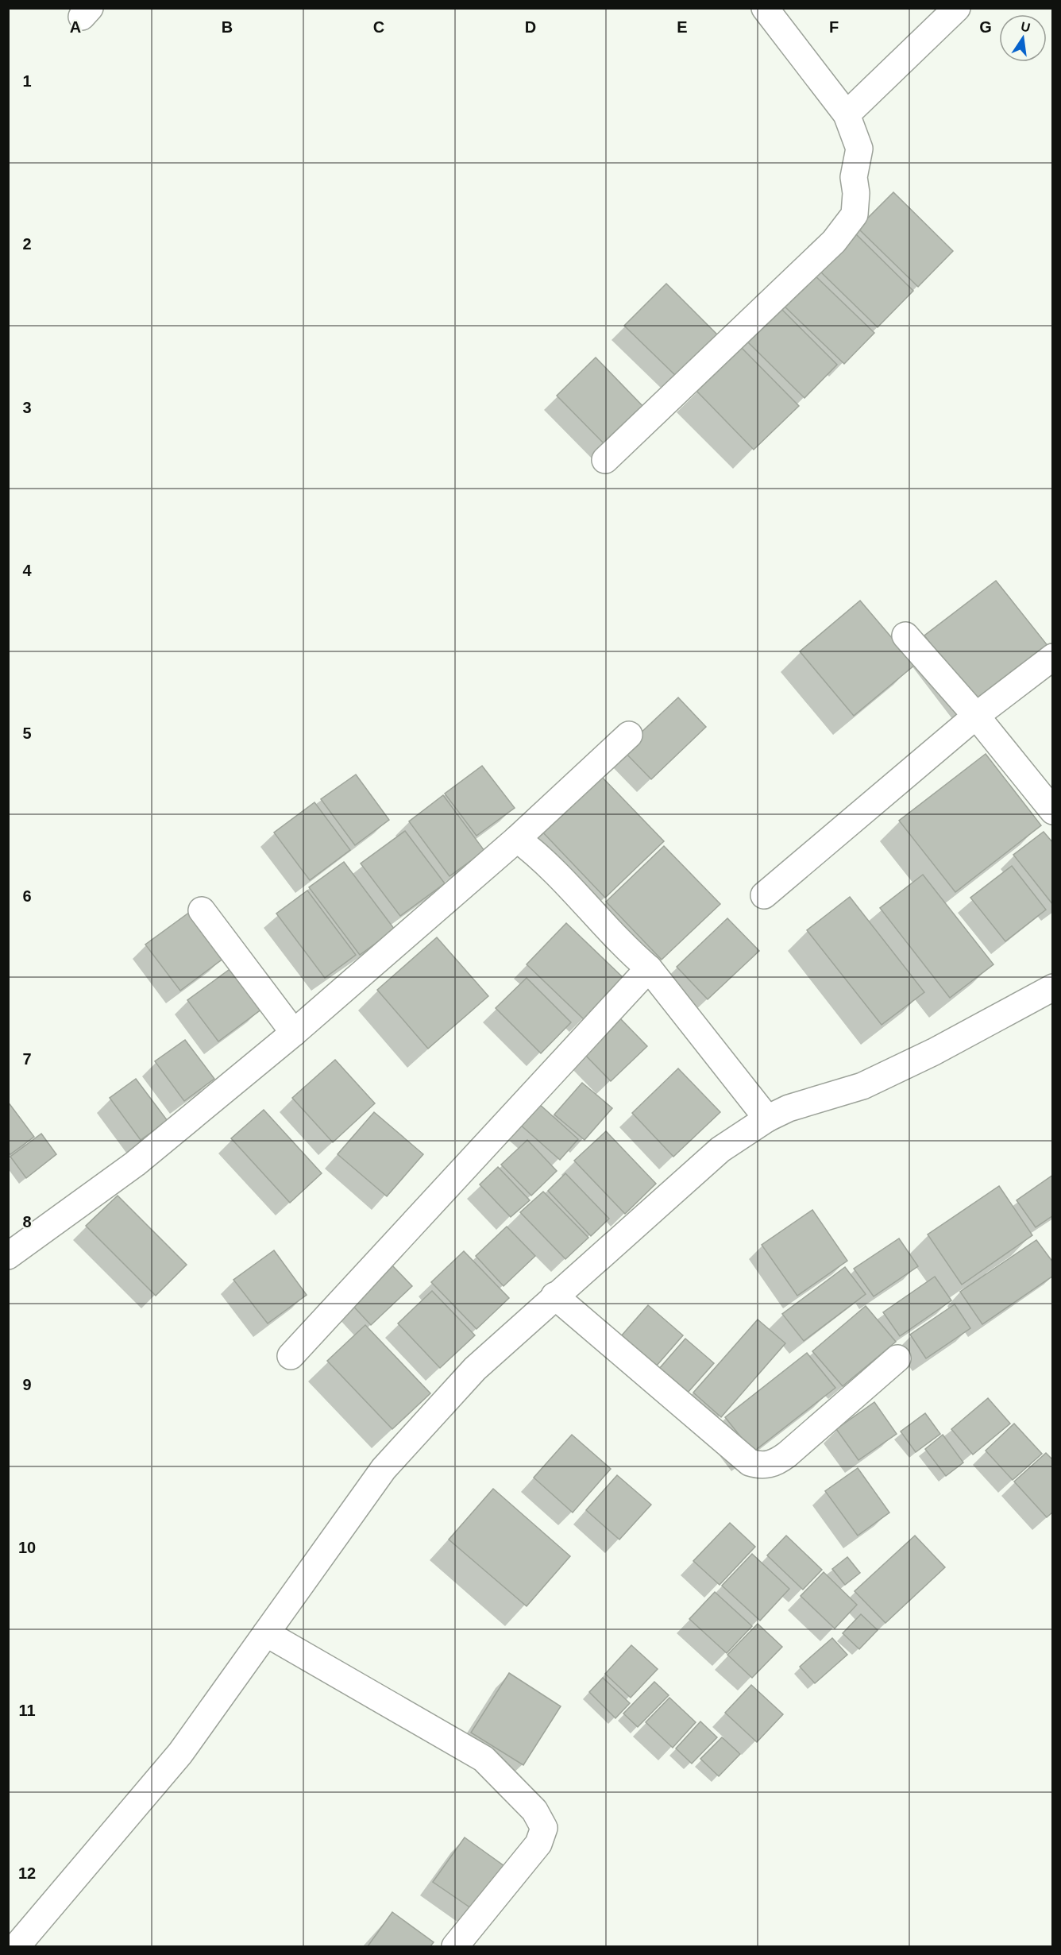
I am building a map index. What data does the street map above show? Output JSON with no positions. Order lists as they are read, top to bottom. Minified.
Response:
{"north":"top","grid":{"columns":["A","B","C","D","E","F","G"],"rows":["1","2","3","4","5","6","7","8","9","10","11","12"]}}
